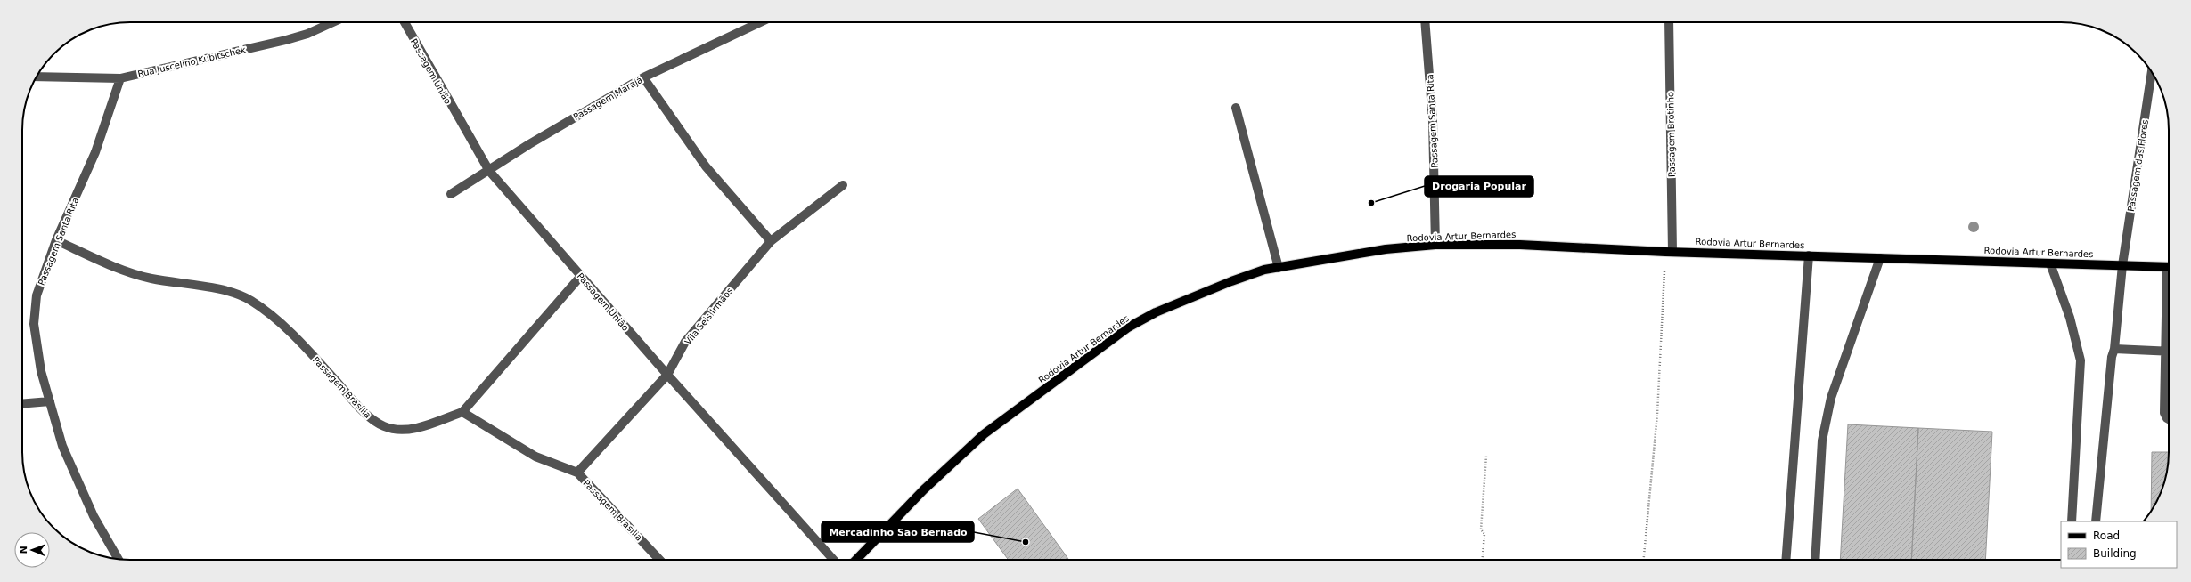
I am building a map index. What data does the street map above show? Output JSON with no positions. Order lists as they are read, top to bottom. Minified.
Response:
{"streets":{"main road":["Rodovia Artur Bernardes"],"street":["Rua Juscelino Kubitschek","Passagem União","Passagem Marajá","Passagem Santa Rita","Passagem Brotinho","Passagem das Flores","Vila Seis Irmãos","Passagem Brasília"]},"crossings":[["Rua Juscelino Kubitschek","Passagem Santa Rita"],["Passagem União","Passagem Marajá"],["Passagem União","Vila Seis Irmãos"],["Passagem Santa Rita","Rodovia Artur Bernardes"],["Passagem Santa Rita","Passagem Brasília"],["Passagem Brotinho","Rodovia Artur Bernardes"],["Passagem das Flores","Rodovia Artur Bernardes"],["Vila Seis Irmãos","Passagem Brasília"]],"places":["Drogaria Popular","Mercadinho São Bernado"],"legend":["Road","Building"],"north":"left"}
